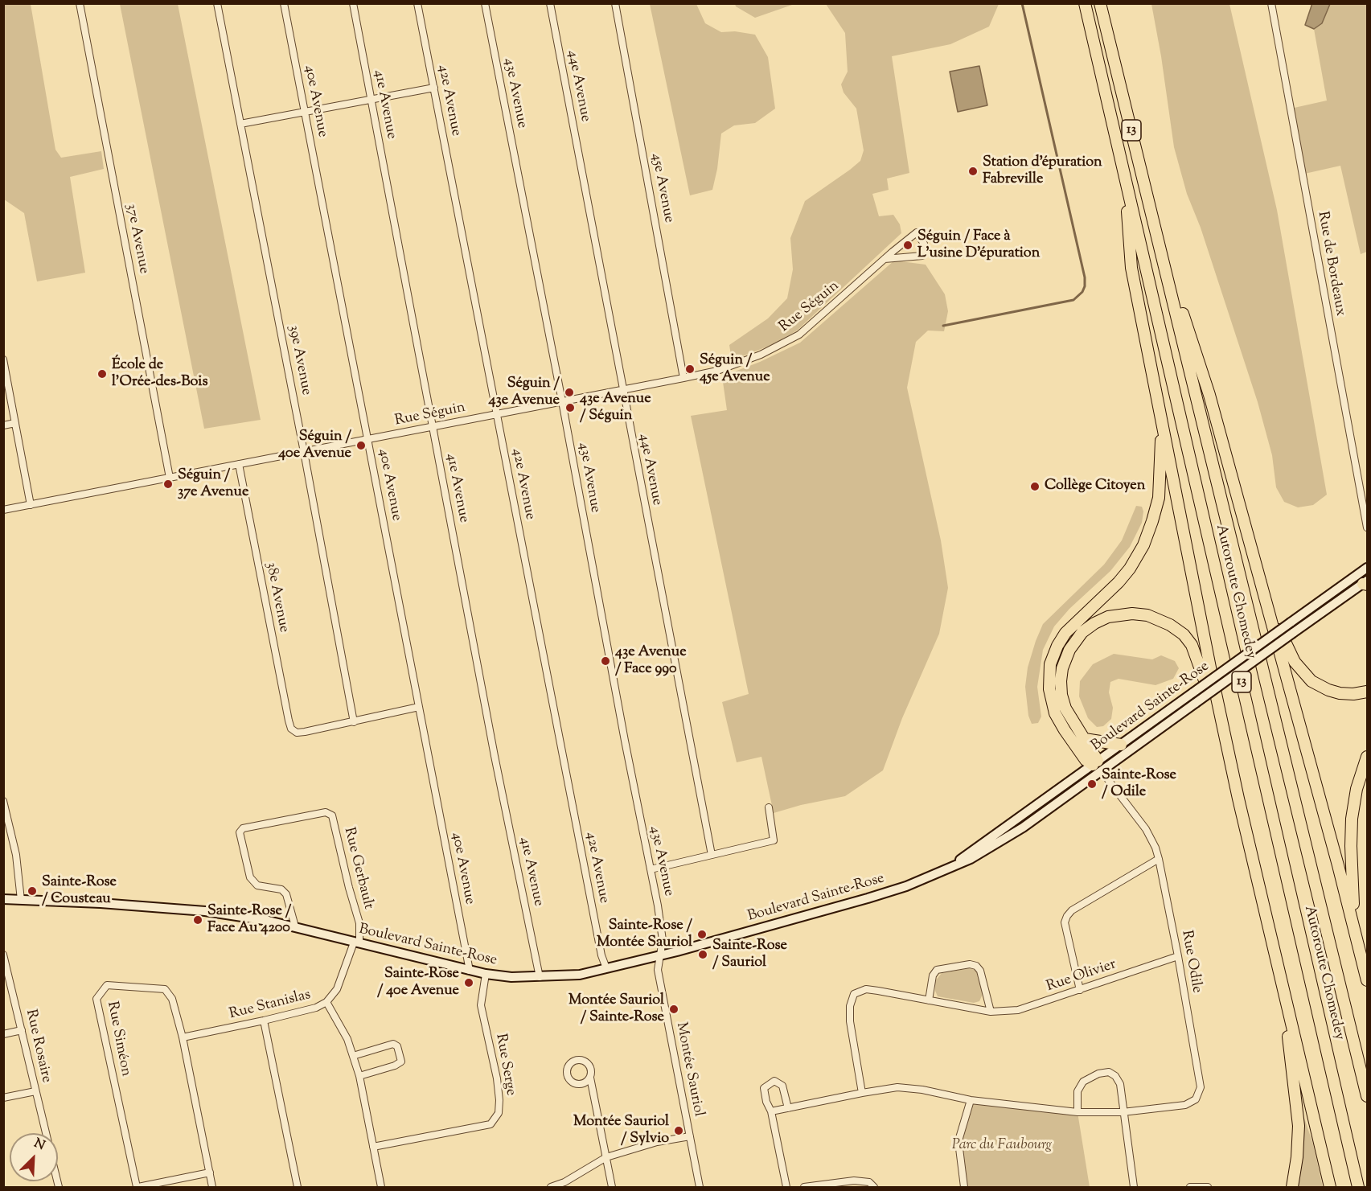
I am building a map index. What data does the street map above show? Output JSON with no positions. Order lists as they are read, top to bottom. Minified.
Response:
{"streets":{"highway":["13","Autoroute Chomedey"],"street":["44e Avenue","43e Avenue","42e Avenue","40e Avenue","41e Avenue","45e Avenue","37e Avenue","Rue de Bordeaux","Rue Séguin","39e Avenue","38e Avenue","Boulevard Sainte-Rose","Rue Gerbault","Rue Odile","Rue Olivier","Rue Stanislas","Rue Siméon","Rue Rosaire","Rue Serge","Montée Sauriol"]},"crossings":[["44e Avenue","Rue Séguin"],["43e Avenue","Rue Séguin"],["43e Avenue","Boulevard Sainte-Rose"],["43e Avenue","Montée Sauriol"],["42e Avenue","Rue Séguin"],["42e Avenue","Boulevard Sainte-Rose"],["40e Avenue","Rue Séguin"],["40e Avenue","Boulevard Sainte-Rose"],["41e Avenue","Rue Séguin"],["41e Avenue","Boulevard Sainte-Rose"],["45e Avenue","Rue Séguin"],["37e Avenue","Rue Séguin"],["Rue Séguin","39e Avenue"],["Rue Séguin","38e Avenue"],["39e Avenue","38e Avenue"],["Boulevard Sainte-Rose","Rue Gerbault"],["Boulevard Sainte-Rose","Rue Odile"],["Boulevard Sainte-Rose","Rue Stanislas"],["Boulevard Sainte-Rose","Rue Serge"],["Boulevard Sainte-Rose","Montée Sauriol"],["Rue Gerbault","Rue Stanislas"],["Rue Odile","Rue Olivier"],["Rue Stanislas","Rue Siméon"]],"parks":["Parc du Faubourg"],"places":["Station d'épuration Fabreville","Séguin / Face à L'usine D'épuration","Séguin / 45e Avenue","École de l'Orée-des-Bois","Séguin / 43e Avenue","43e Avenue / Séguin","Séguin / 40e Avenue","Séguin / 37e Avenue","Collège Citoyen","43e Avenue / Face 990","Sainte-Rose / Odile","Sainte-Rose / Cousteau","Sainte-Rose / Face Au 4200","Sainte-Rose / Montée Sauriol","Sainte-Rose / Sauriol","Sainte-Rose / 40e Avenue","Montée Sauriol / Sainte-Rose","Montée Sauriol / Sylvio"],"north":"top right"}
